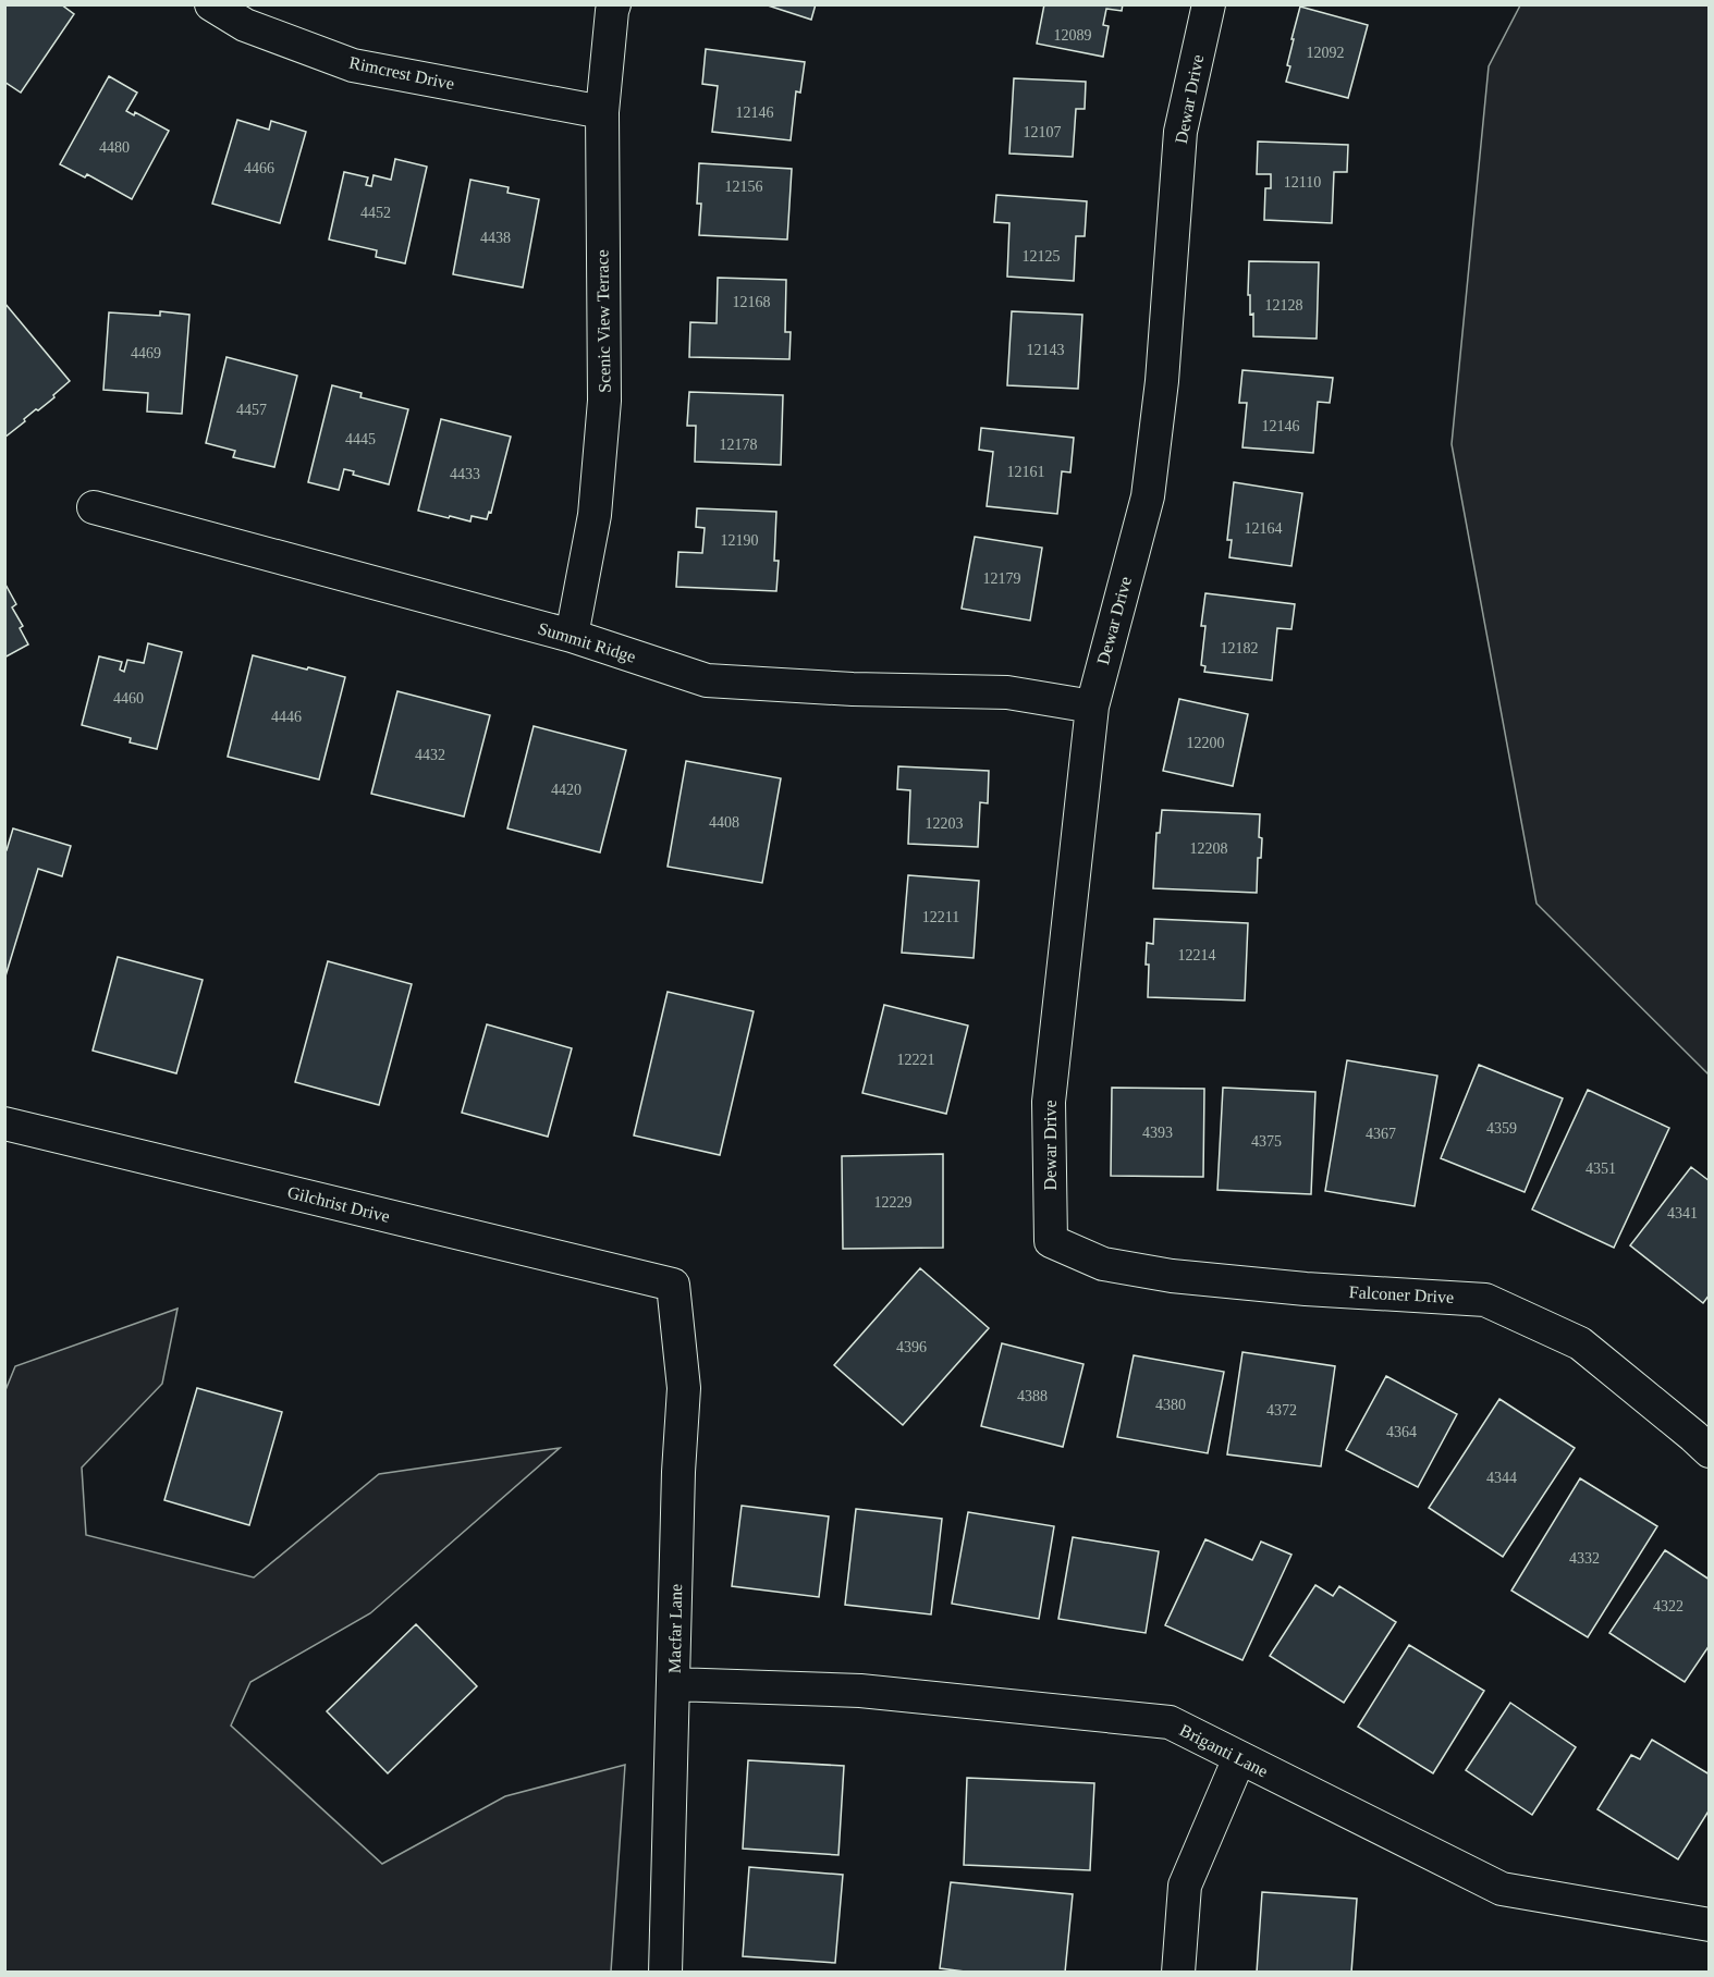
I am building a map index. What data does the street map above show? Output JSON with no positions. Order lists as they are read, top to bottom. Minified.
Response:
{"streets":{"street":["Rimcrest Drive","Dewar Drive","Scenic View Terrace","Summit Ridge","Gilchrist Drive","Falconer Drive","Macfar Lane","Briganti Lane"]},"crossings":[["Rimcrest Drive","Scenic View Terrace"],["Dewar Drive","Summit Ridge"],["Dewar Drive","Falconer Drive"],["Scenic View Terrace","Summit Ridge"],["Gilchrist Drive","Macfar Lane"],["Macfar Lane","Briganti Lane"]],"house_numbers":["12089","12092","12146","12107","4480","4466","12110","12156","4452","4438","12125","12168","12128","12143","4469","4457","12146","4445","12178","12161","4433","12164","12190","12179","12182","4460","4446","12200","4432","4420","4408","12203","12208","12211","12214","12221","4359","4393","4367","4375","4351","12229","4341","4396","4388","4380","4372","4364","4344","4332","4322"]}
